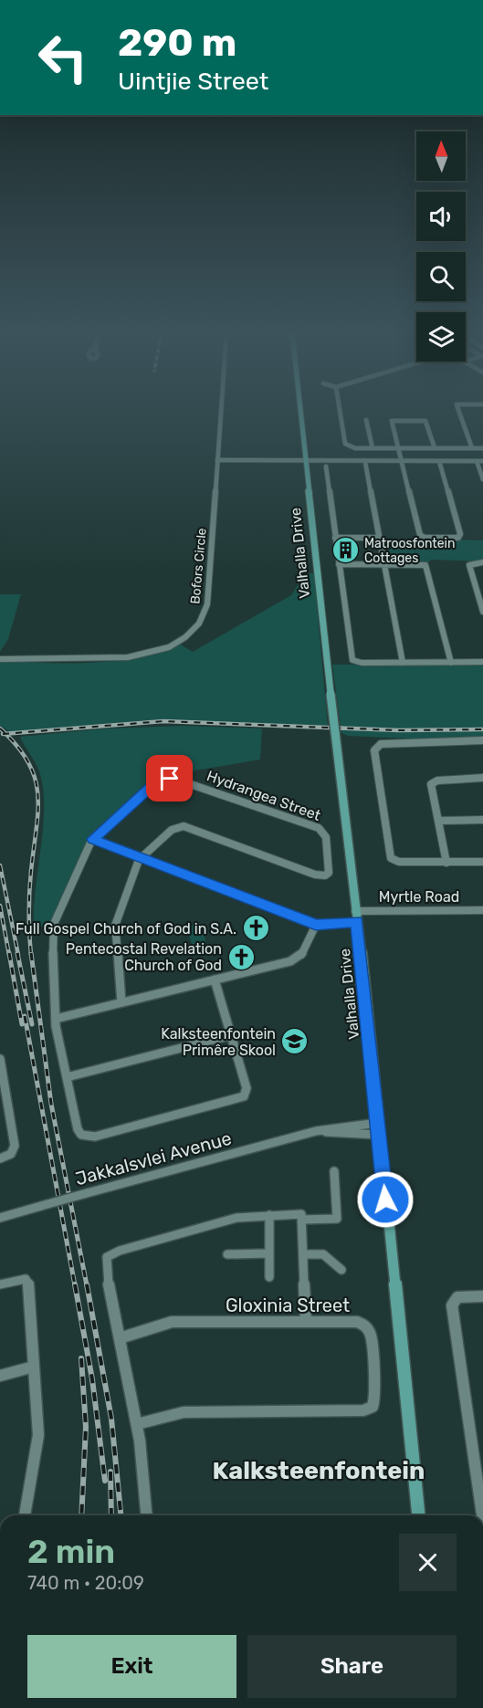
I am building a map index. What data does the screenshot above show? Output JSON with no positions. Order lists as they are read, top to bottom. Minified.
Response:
{"streets":{"main road":["Valhalla Drive"],"street":["Bofors Circle","Hydrangea Street","Myrtle Road","Jakkalsvlei Avenue","Gloxinia Street"]},"crossings":[["Valhalla Drive","Myrtle Road"],["Valhalla Drive","Jakkalsvlei Avenue"]],"districts":["Kalksteenfontein"],"places":{"building":["Matroosfontein Cottages"],"church":["Full Gospel Church of God in S.A.","Pentecostal Revelation Church of God"],"school or university":["Kalksteenfontein Primêre Skool"]},"north":"top","page":{"turn":["290 m","Uintjie Street"],"heading":["2 min","740 m · 20:09"],"buttons":["Exit","Share"]}}
